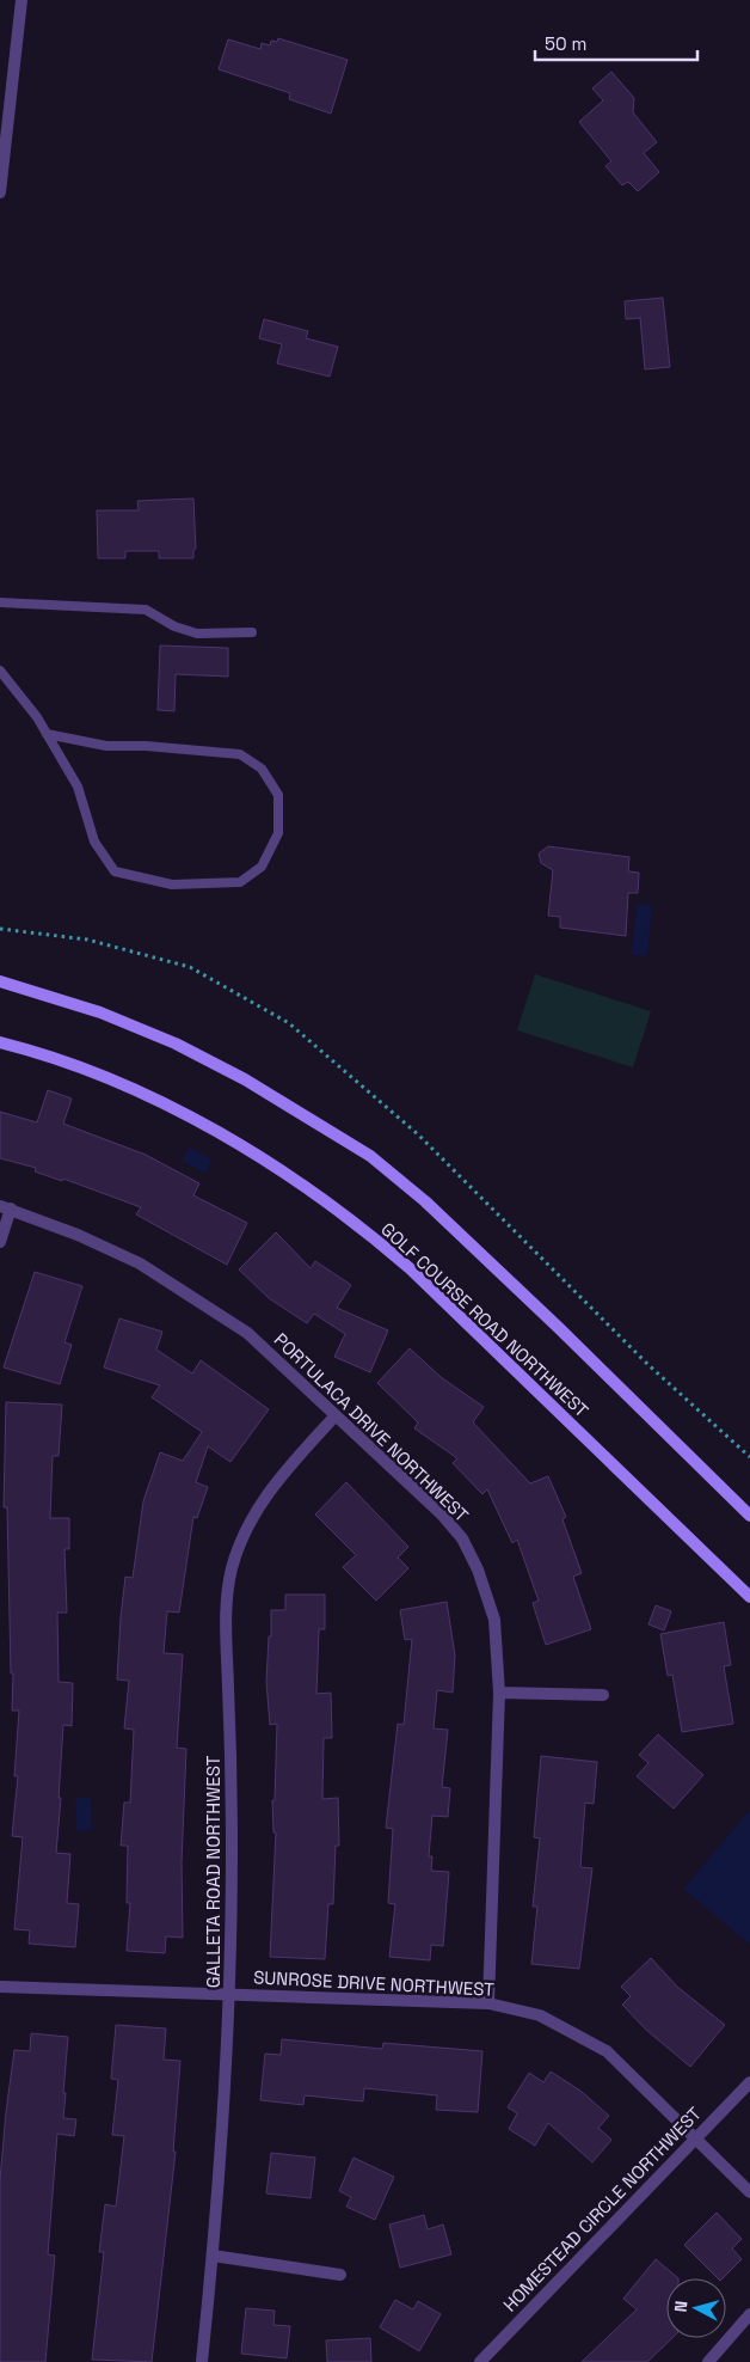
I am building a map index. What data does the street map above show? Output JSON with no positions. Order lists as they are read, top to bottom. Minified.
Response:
{"streets":{"main road":["GOLF COURSE ROAD NORTHWEST"],"street":["PORTULACA DRIVE NORTHWEST","GALLETA ROAD NORTHWEST","SUNROSE DRIVE NORTHWEST","HOMESTEAD CIRCLE NORTHWEST"]},"crossings":[["PORTULACA DRIVE NORTHWEST","GALLETA ROAD NORTHWEST"],["PORTULACA DRIVE NORTHWEST","SUNROSE DRIVE NORTHWEST"],["GALLETA ROAD NORTHWEST","SUNROSE DRIVE NORTHWEST"],["SUNROSE DRIVE NORTHWEST","HOMESTEAD CIRCLE NORTHWEST"]],"scale_bar":"50 m","north":"left"}
